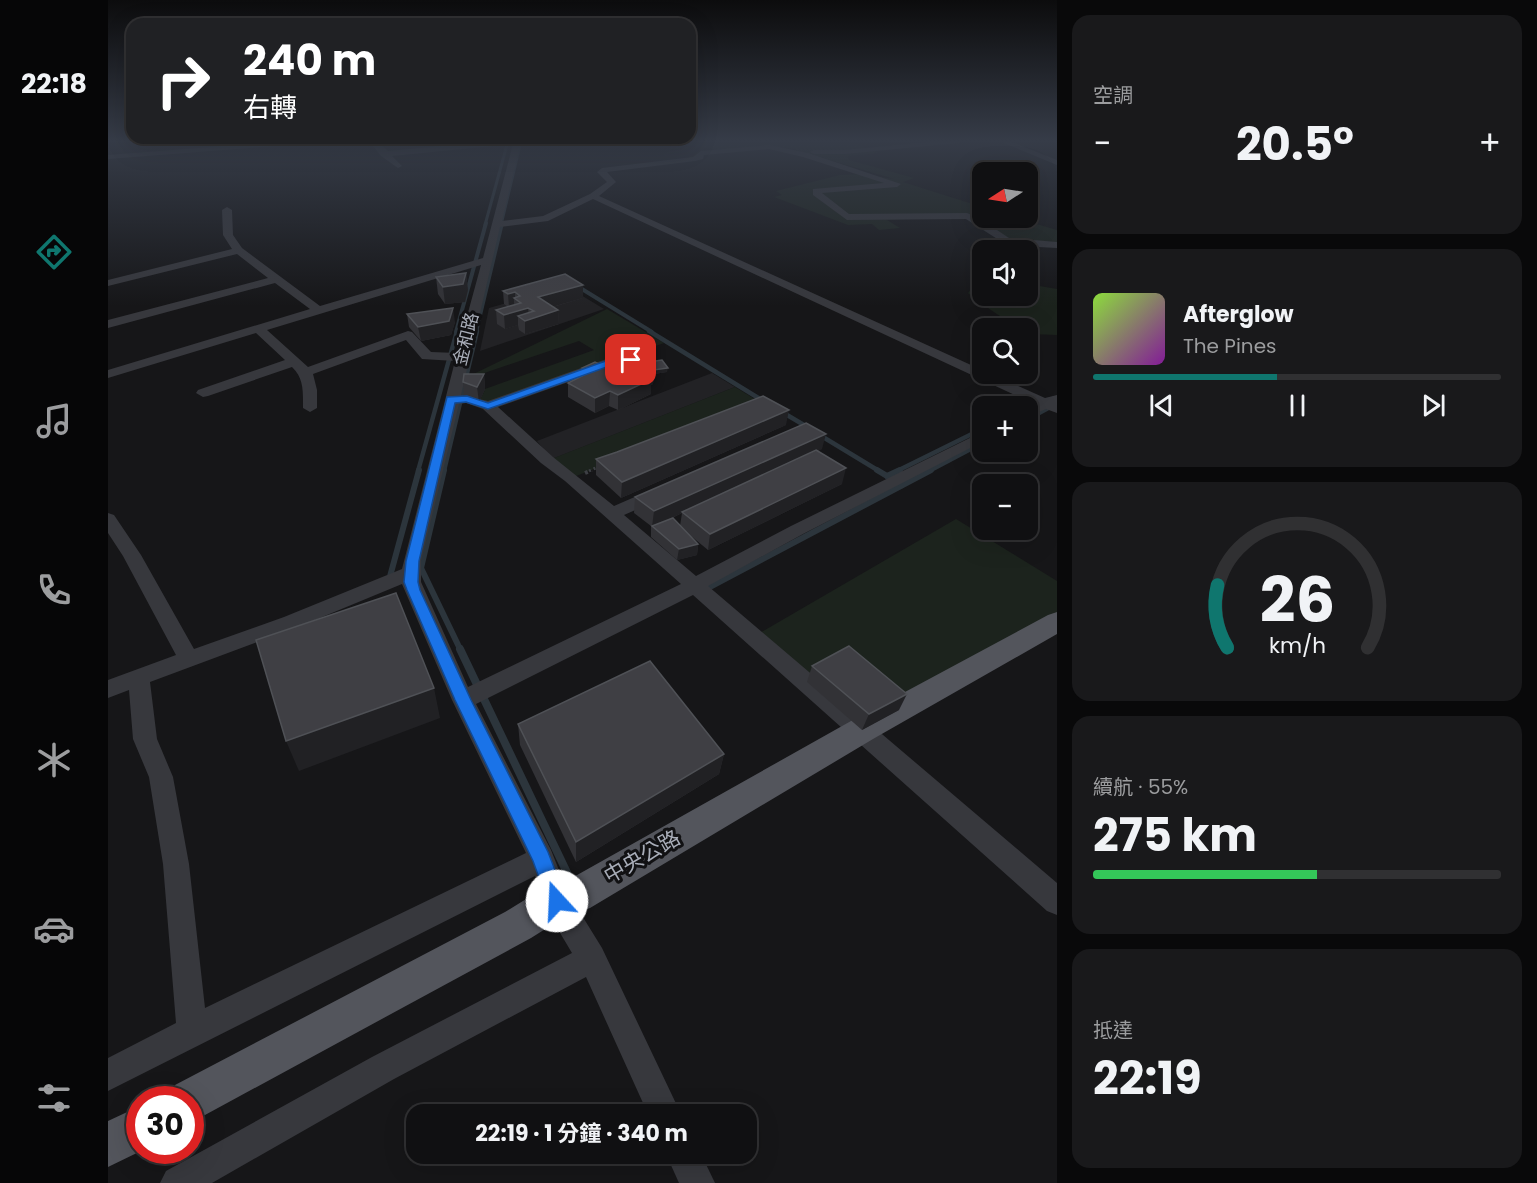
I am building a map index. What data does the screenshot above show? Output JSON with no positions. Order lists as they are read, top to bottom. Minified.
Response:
{"streets":{"main road":["中央公路"],"street":["金和路"]},"crossings":[["金和路","中央公路"]],"north":"left","page":{"tabs":"22:18","tile":["空調",["續航 · 55%","275 km"],["抵達","22:19"]],"turn":["240 m","右轉"],"heat":["−","20.5°","+"],"map_buttons":["+","−"],"song":["Afterglow","The Pines"],"limit":"30","trip":"22:19 · 1 分鐘 · 340 m","gauge":["26","km/h"]}}
